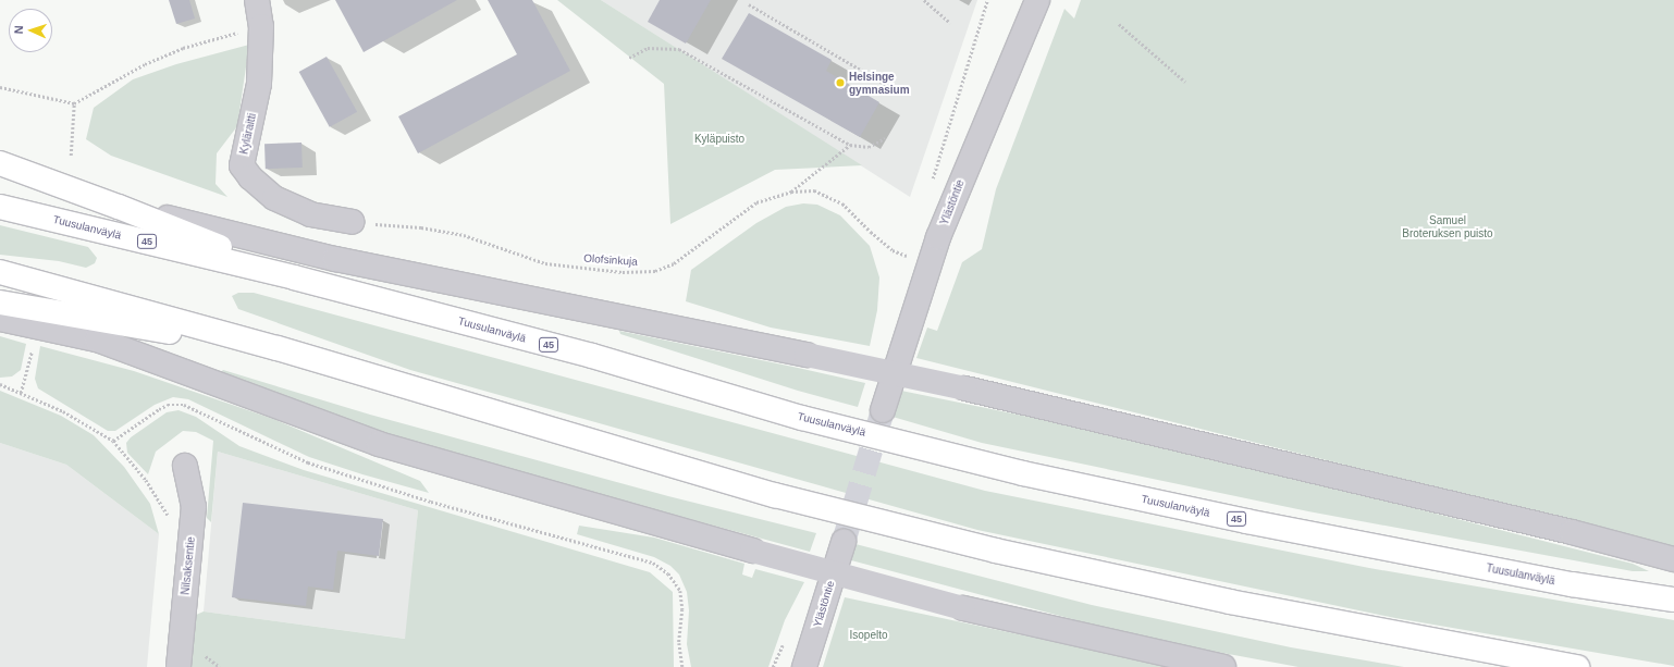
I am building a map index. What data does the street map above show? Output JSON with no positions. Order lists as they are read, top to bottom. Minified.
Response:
{"streets":{"highway":["Tuusulanväylä","45"],"street":["Kyläraitti","Ylästöntie","Nilsaksentie"],"path":["Olofsinkuja"]},"crossings":[["Kyläraitti","Olofsinkuja"]],"parks":["Kyläpuisto","Samuel Broteruksen puisto","Isopelto"],"places":["Helsinge gymnasium"],"north":"left"}
